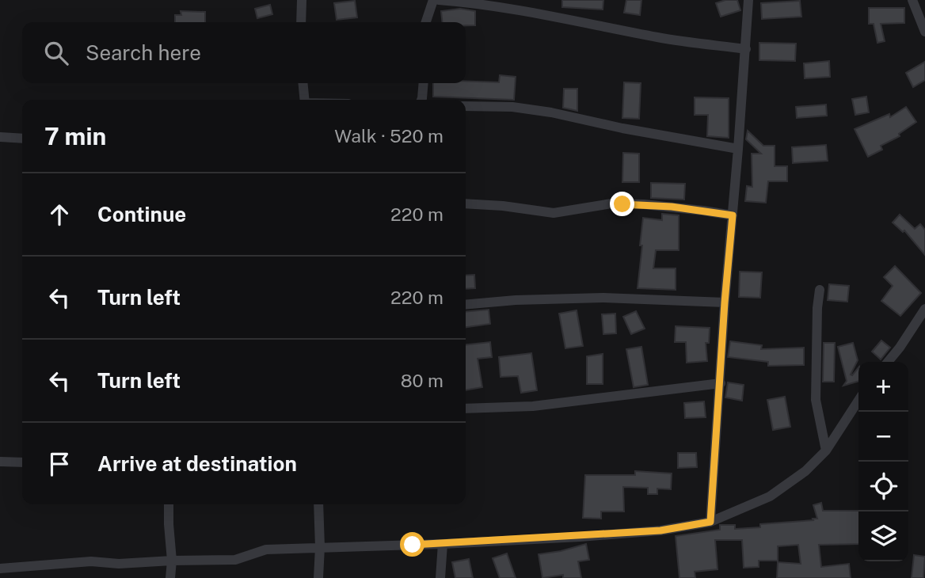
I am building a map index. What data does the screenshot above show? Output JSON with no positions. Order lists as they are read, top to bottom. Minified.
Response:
{"page":{"search":"Search here","heading":["7 min","Walk · 520 m"],"list":[["Continue","220 m"],["Turn left","220 m"],["Turn left","80 m"],"Arrive at destination"],"map_buttons":["+","−"]}}
